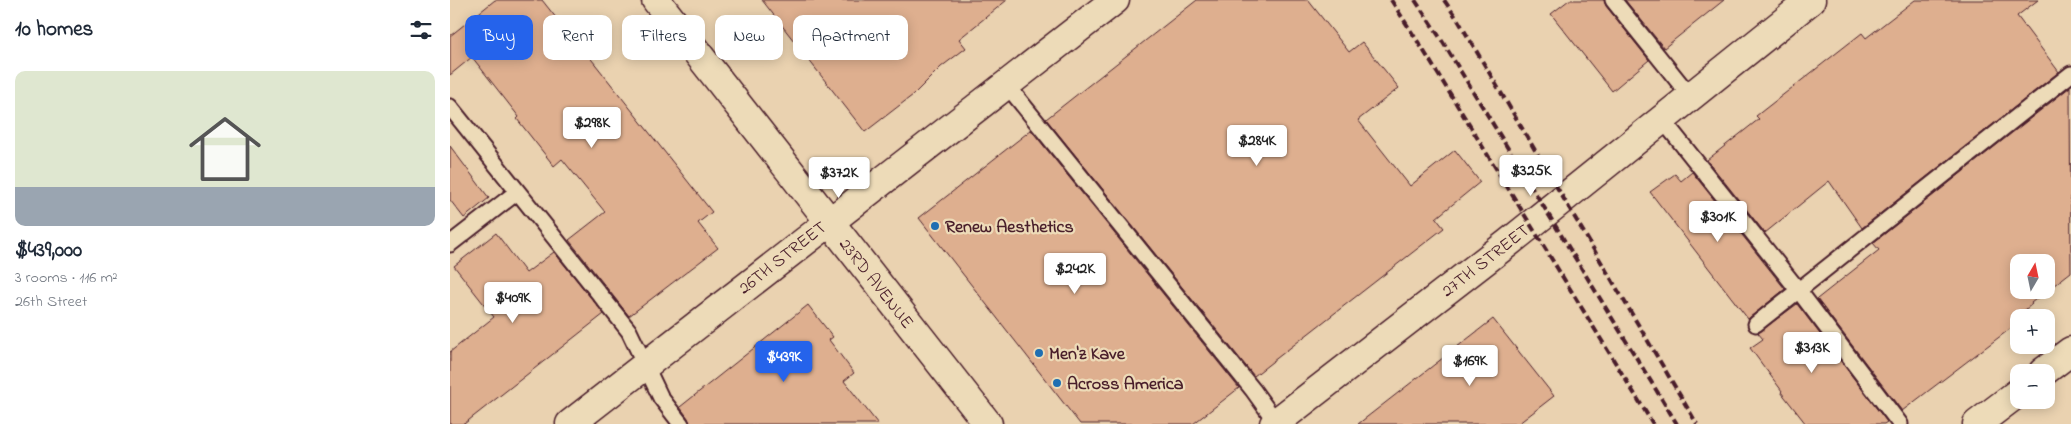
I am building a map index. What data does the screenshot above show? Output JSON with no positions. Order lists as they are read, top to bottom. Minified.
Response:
{"streets":{"street":["26TH STREET","27TH STREET","23RD AVENUE"]},"crossings":[["26TH STREET","23RD AVENUE"]],"places":["Renew Aesthetics","Men'z Kave","Across America"],"north":"top","page":{"heading":"10 homes","chip":["Buy","Rent","Filters","New","Apartment"],"list":[{"name":"$439,000","note":"3 rooms · 116 m² · 26th Street"}],"price":["$298K","$284K","$325K","$372K","$301K","$242K","$409K","$313K","$439K","$169K"],"map_buttons":["+","−"]}}
